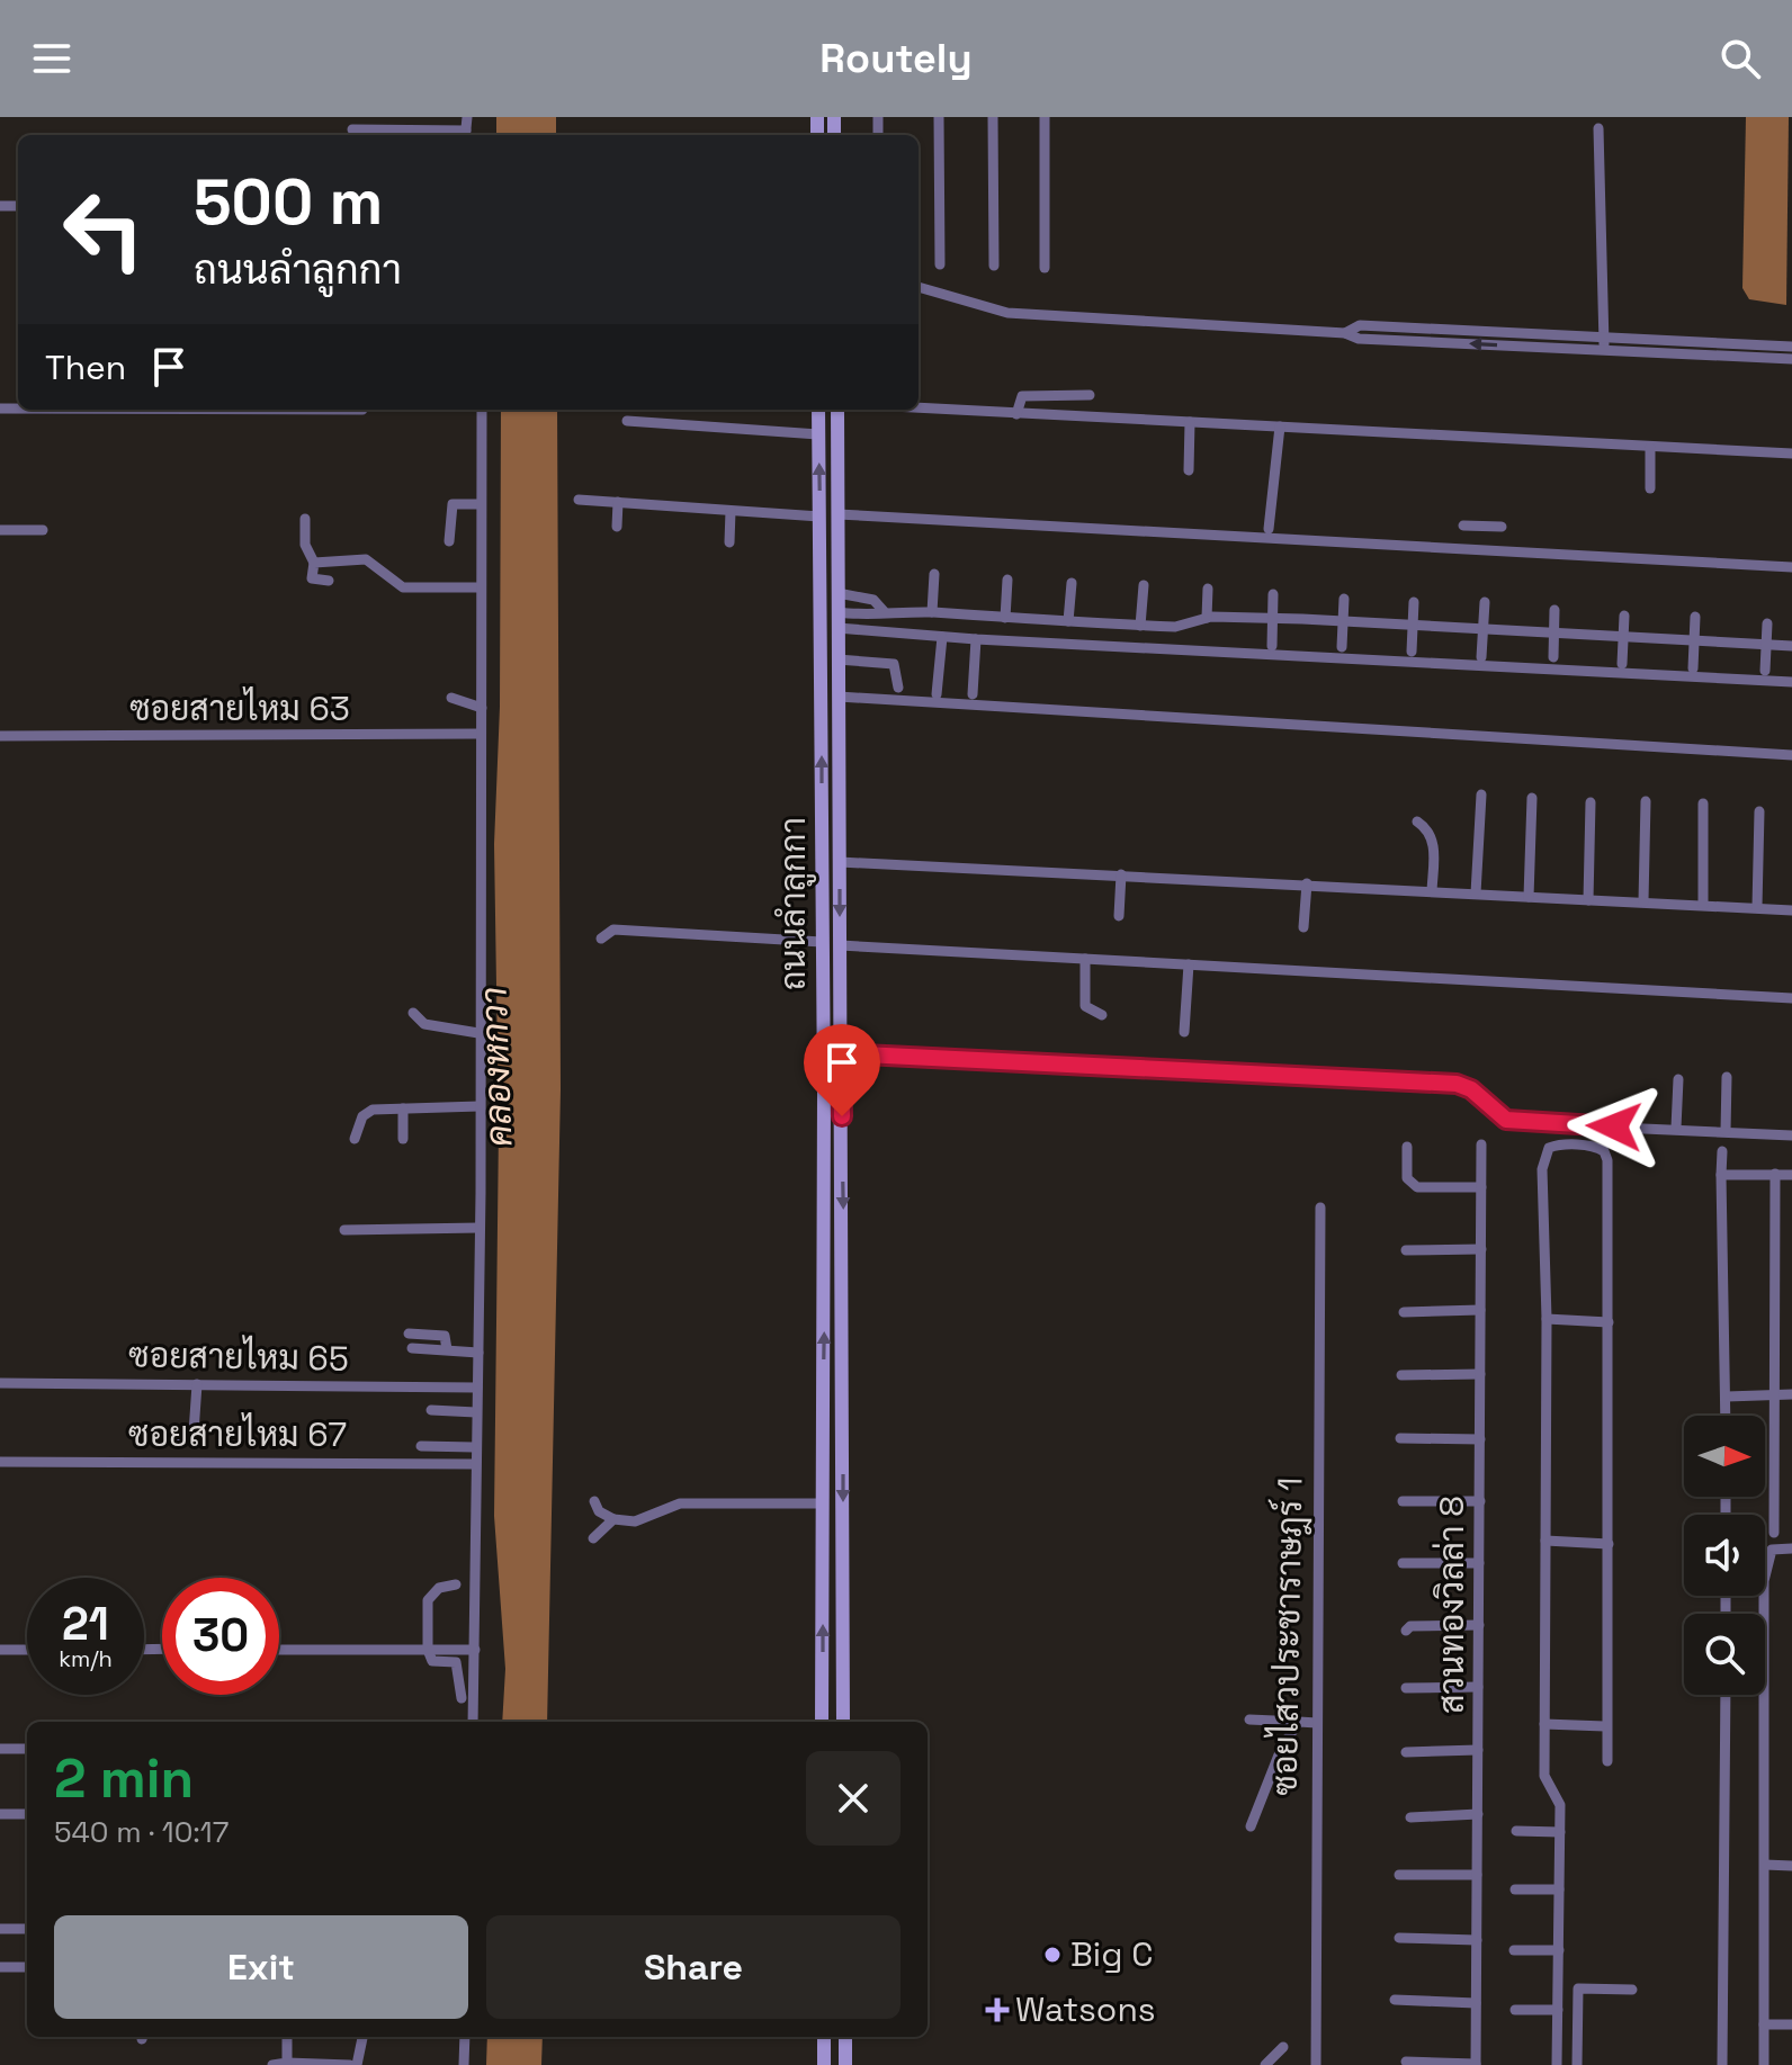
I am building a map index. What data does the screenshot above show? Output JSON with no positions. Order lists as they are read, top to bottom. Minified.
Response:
{"streets":{"main road":["ถนนลำลูกกา"],"street":["ซอยสายไหม 63","ซอยสายไหม 65","ซอยสายไหม 67","สวนทองวิลล่า 8","ซอยไสวประชาราษฎร์ 1"]},"water":["คลองหกวา"],"places":{"other":["Big C"],"health":["Watsons"]},"north":"right","page":{"header":"Routely","turn":["500 m","ถนนลำลูกกา"],"then":"Then","speed":"21 km/h","limit":"30","heading":["2 min","540 m · 10:17"],"buttons":["Exit","Share"]}}
